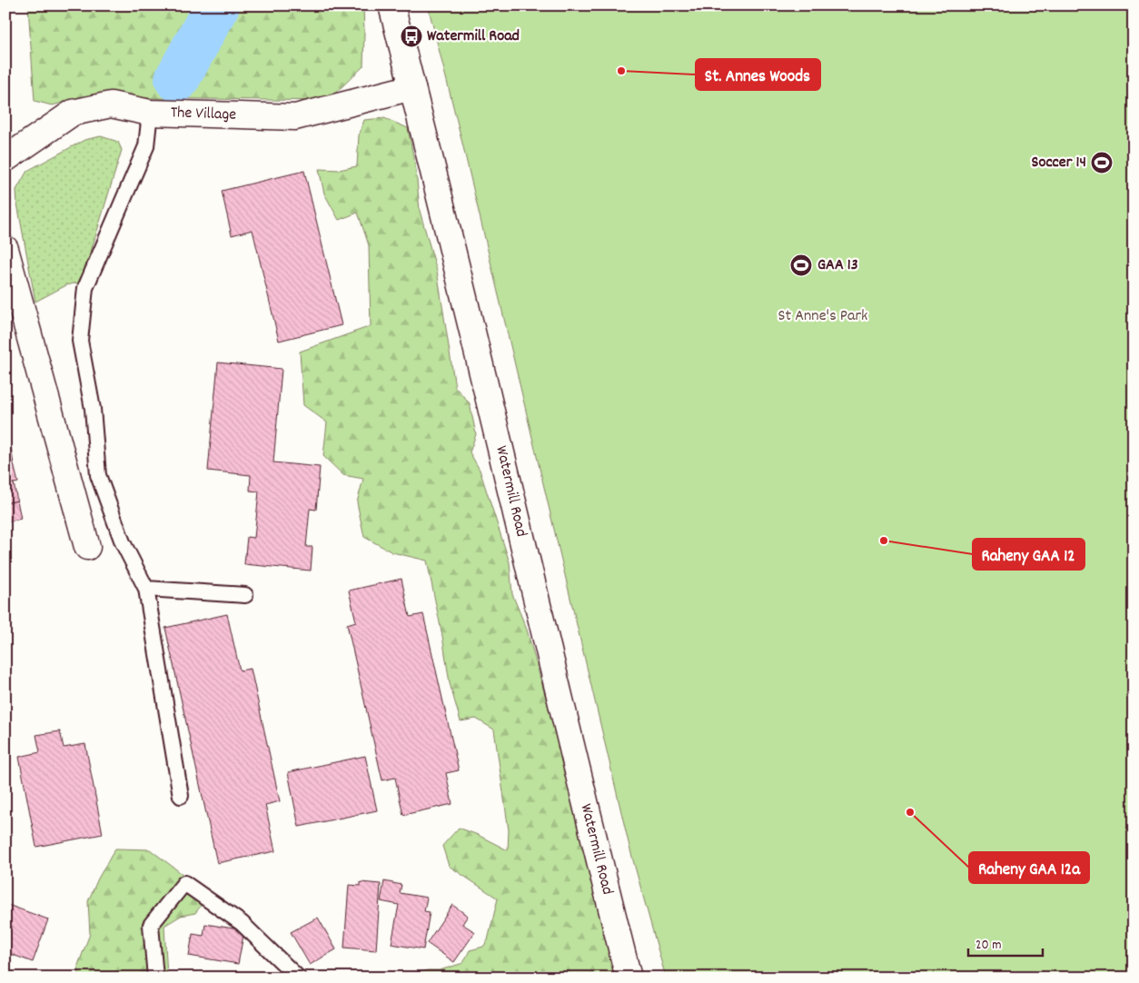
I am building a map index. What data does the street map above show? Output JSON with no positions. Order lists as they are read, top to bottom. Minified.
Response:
{"streets":{"main road":["The Village","Watermill Road"]},"crossings":[["The Village","Watermill Road"]],"parks":["St Anne's Park"],"places":{"bus stop":["Watermill Road"],"other":["St. Annes Woods","Raheny GAA 12","Raheny GAA 12a"],"sports":["Soccer 14","GAA 13"]},"scale_bar":"20 m"}
